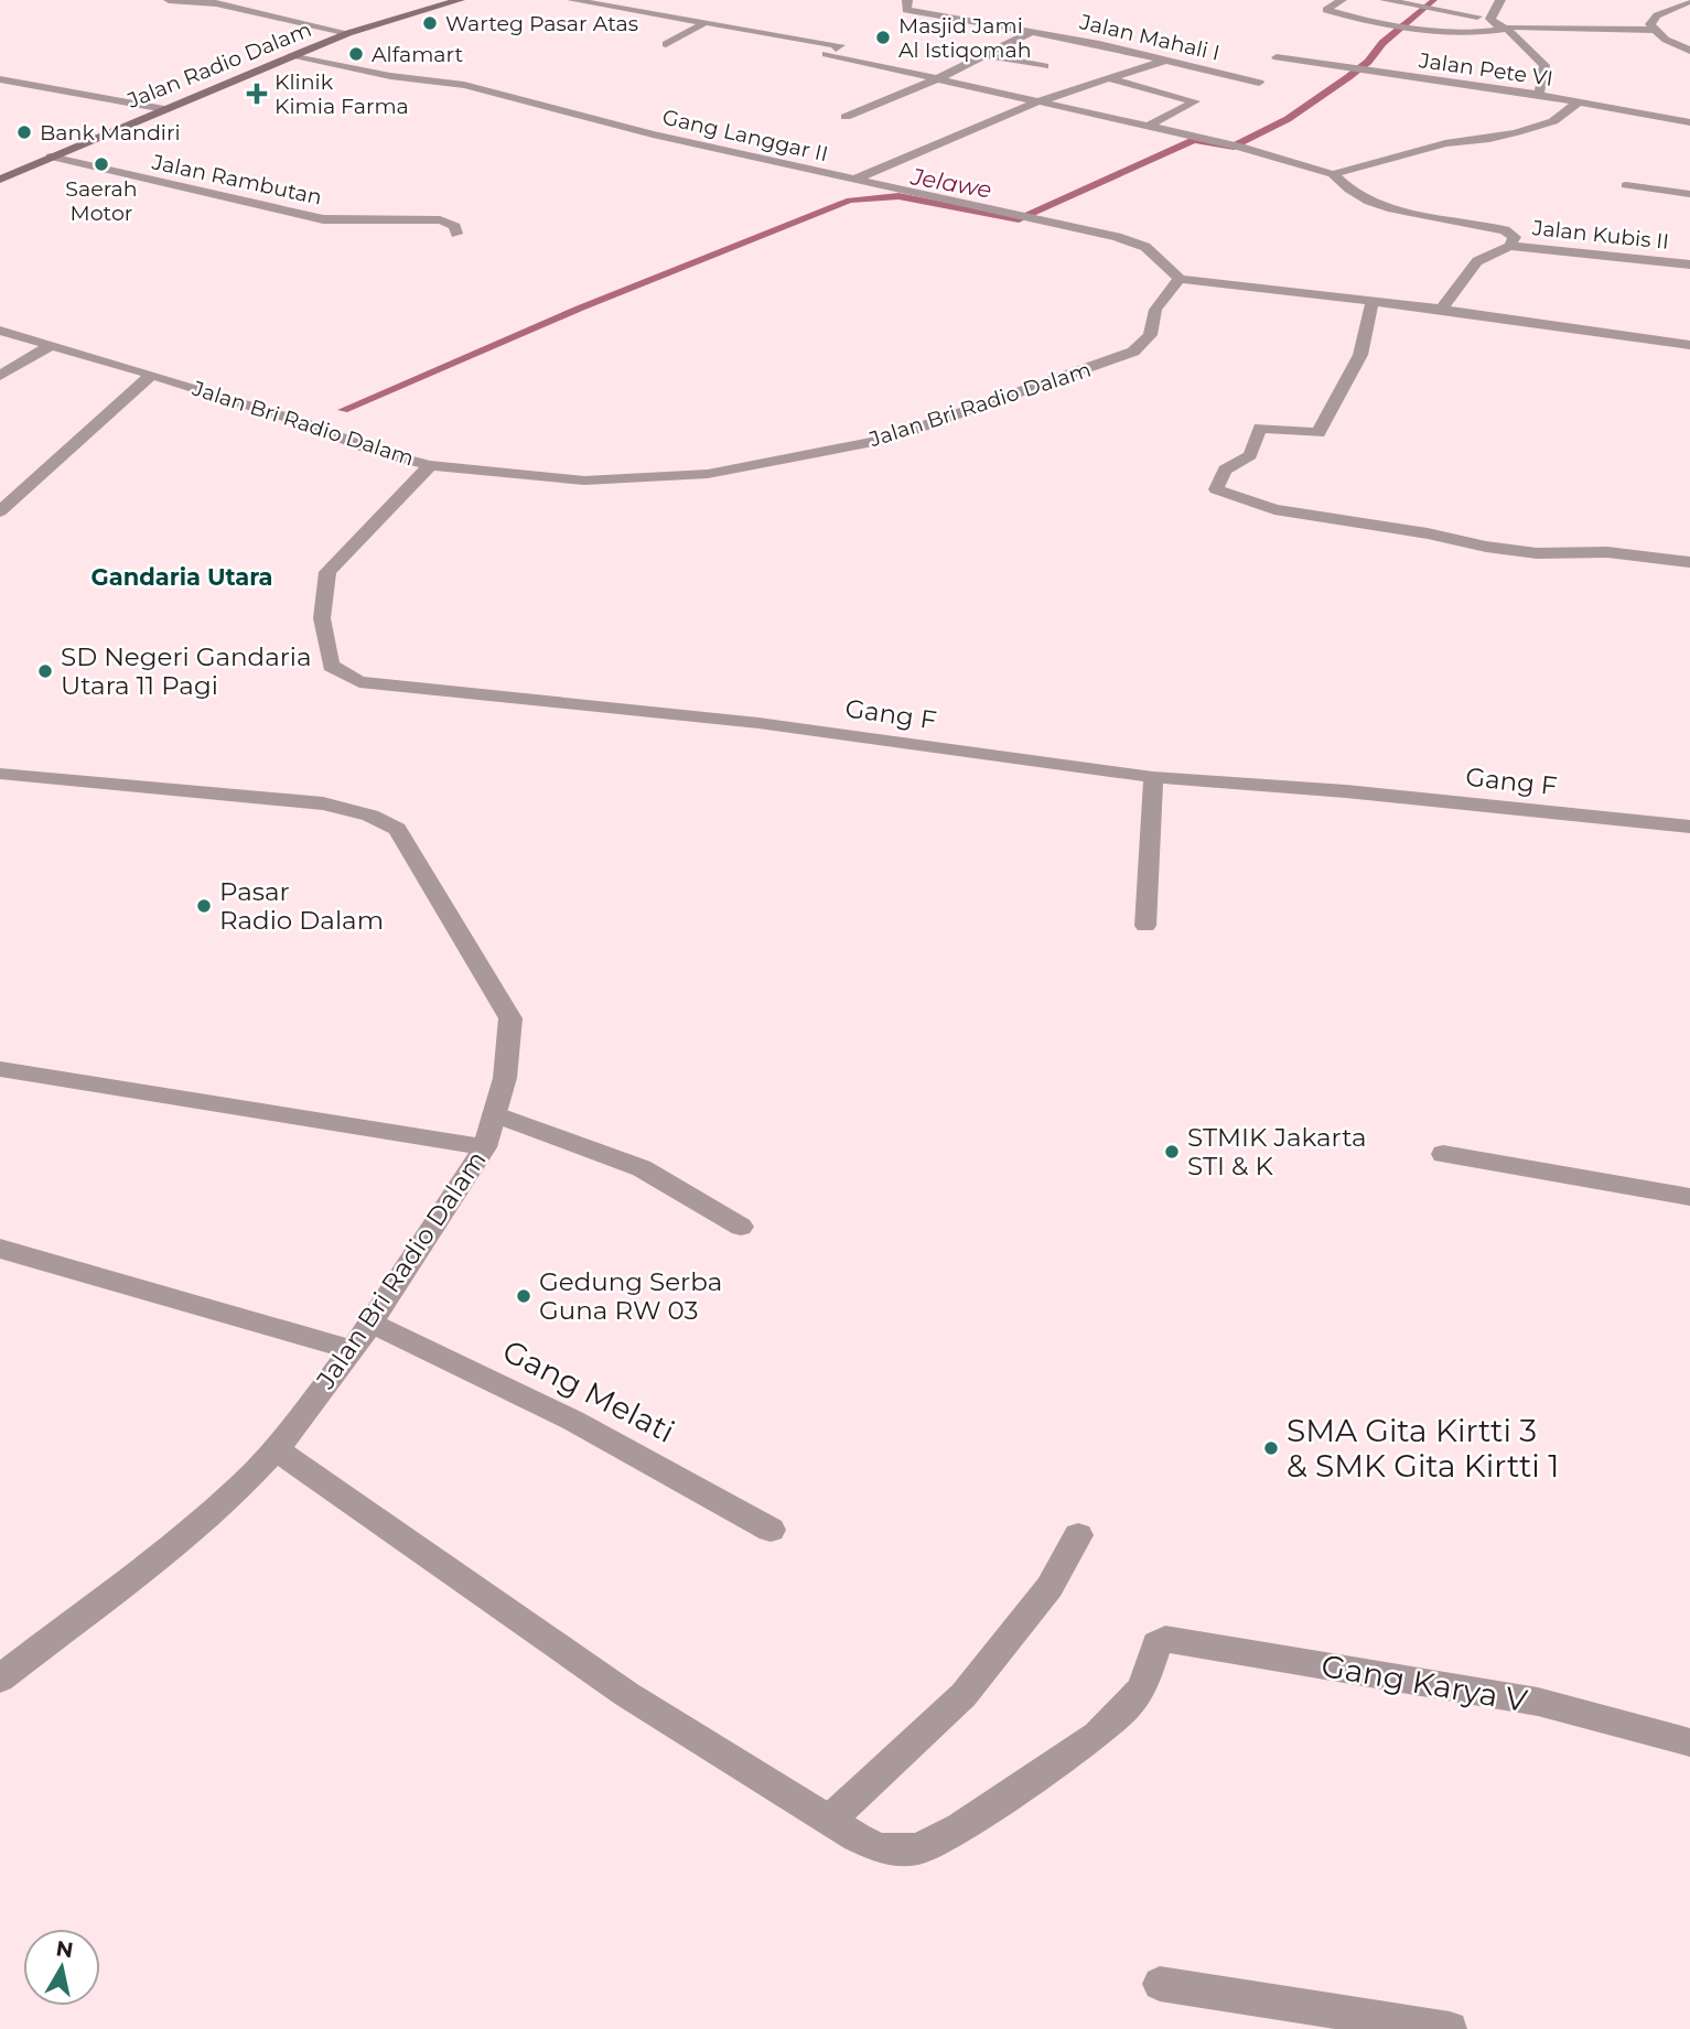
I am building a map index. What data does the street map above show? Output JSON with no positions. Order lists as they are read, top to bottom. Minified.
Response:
{"streets":{"main road":["Jalan Radio Dalam"],"street":["Jalan Mahali I","Jalan Pete VI","Gang Langgar II","Jalan Rambutan","Jalan Kubis II","Jalan Bri Radio Dalam","Gang F","Gang Melati","Gang Karya V"]},"crossings":[["Jalan Radio Dalam","Gang Langgar II"],["Jalan Radio Dalam","Jalan Rambutan"],["Gang Langgar II","Jalan Bri Radio Dalam"],["Jalan Bri Radio Dalam","Gang F"],["Jalan Bri Radio Dalam","Gang Melati"]],"districts":["Gandaria Utara"],"water":["Jelawe"],"places":{"other":["Warteg Pasar Atas","Masjid Jami Al Istiqomah","Alfamart","Bank Mandiri","Saerah Motor","SD Negeri Gandaria Utara 11 Pagi","Pasar Radio Dalam","STMIK Jakarta STI & K","Gedung Serba Guna RW 03","SMA Gita Kirtti 3 & SMK Gita Kirtti 1"],"health":["Klinik Kimia Farma"]},"north":"top"}
